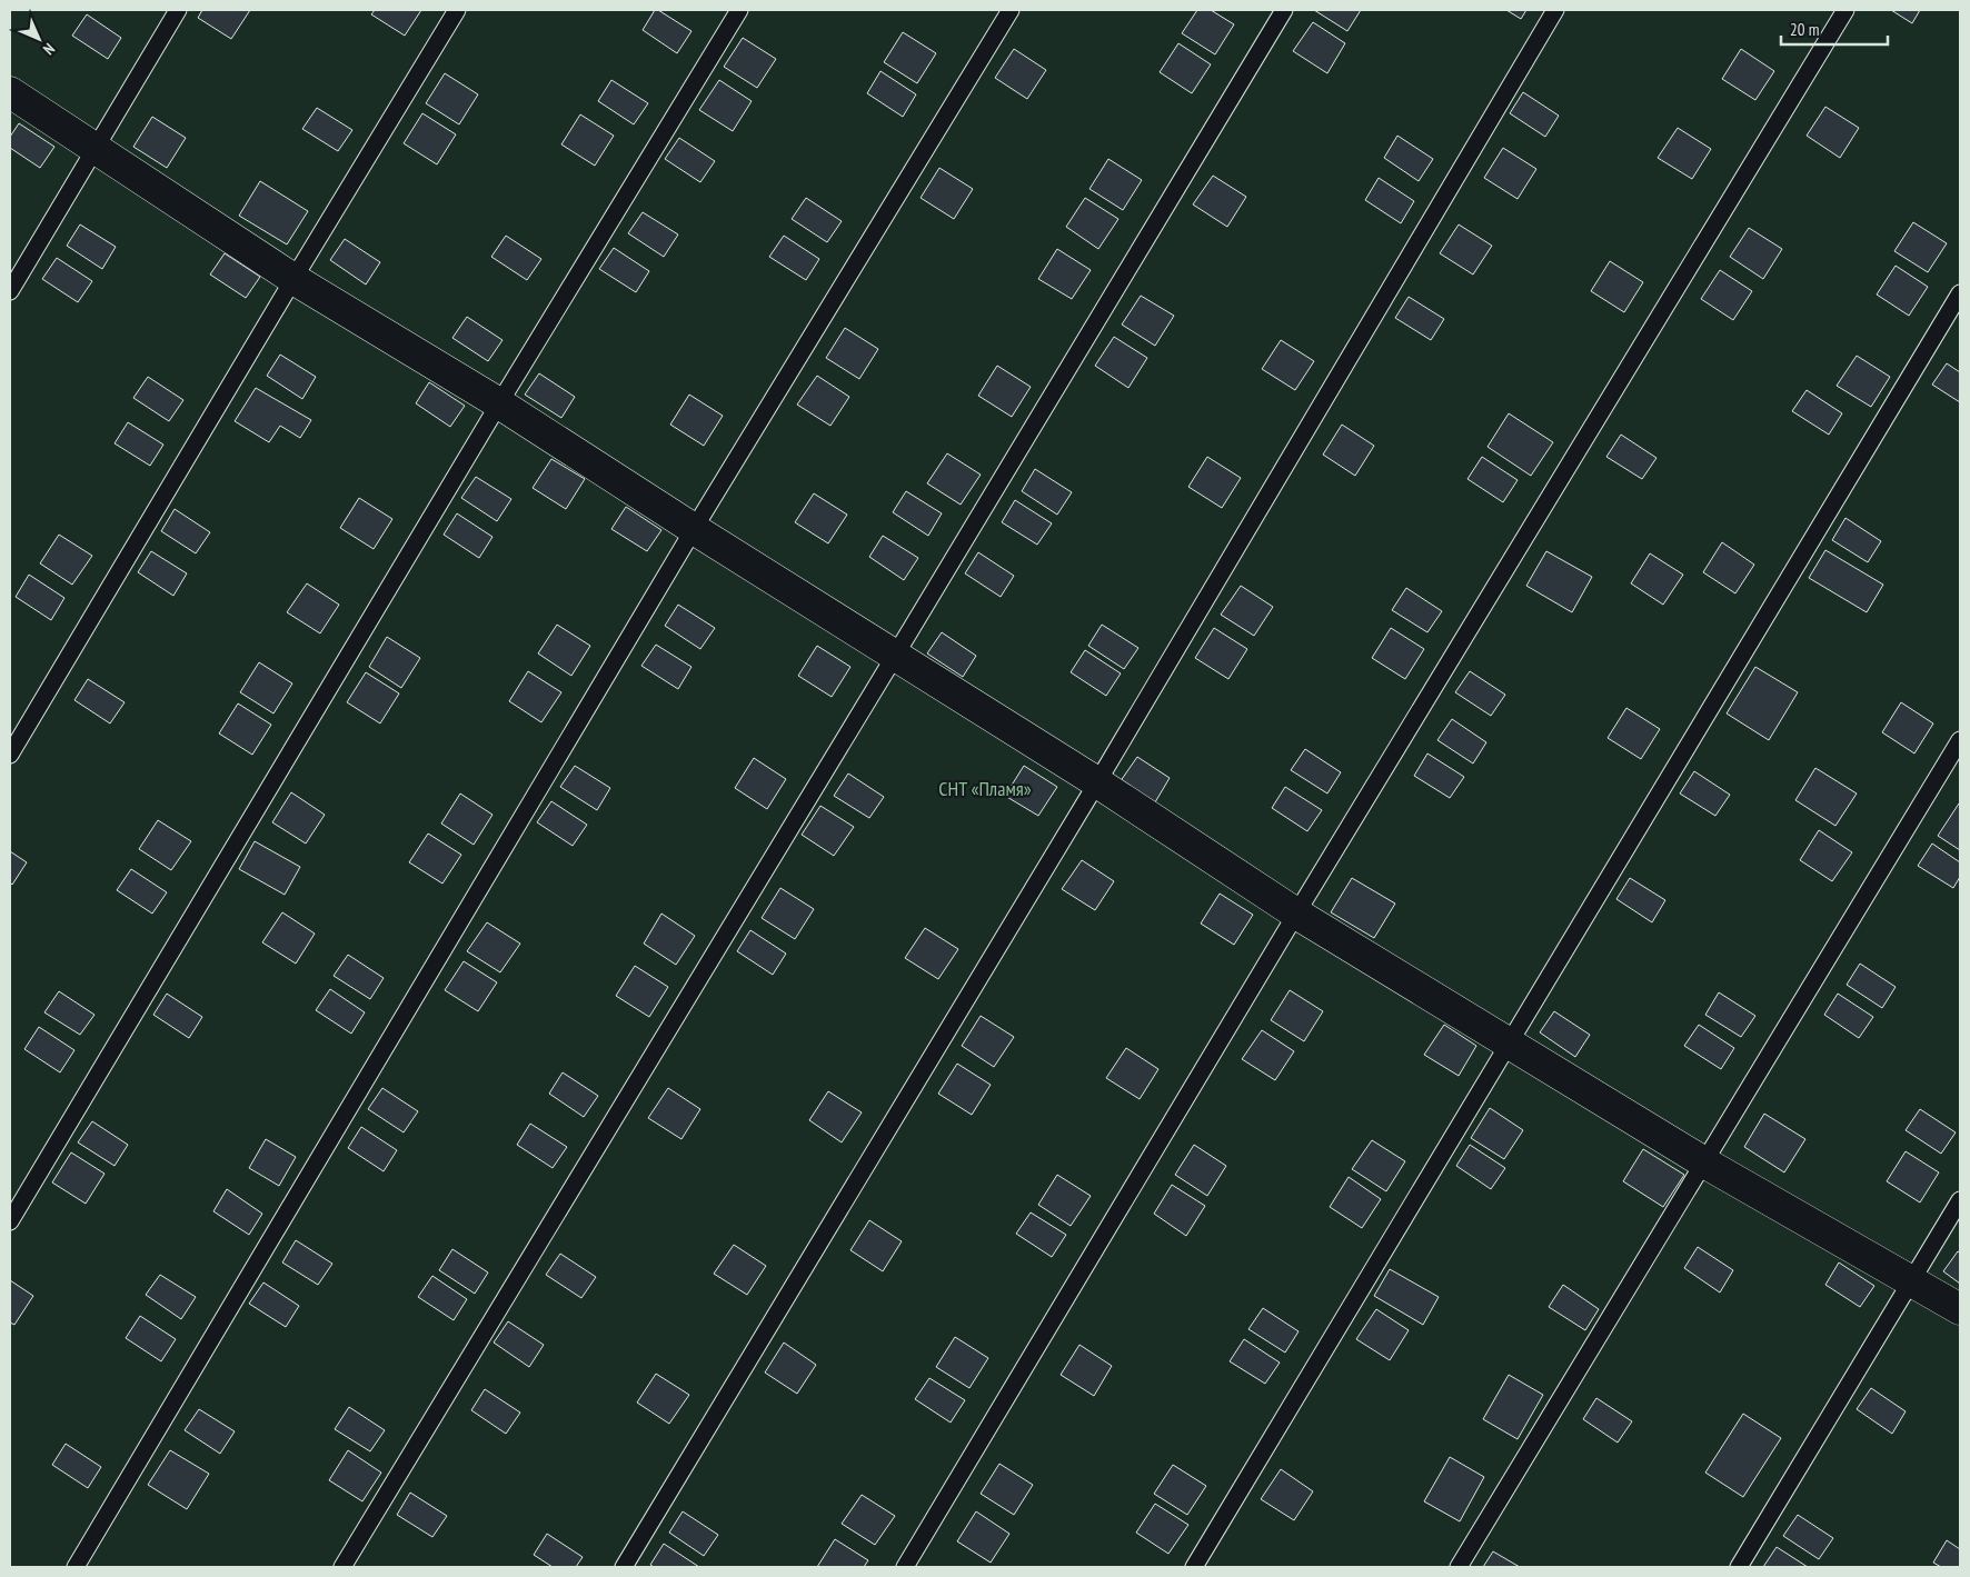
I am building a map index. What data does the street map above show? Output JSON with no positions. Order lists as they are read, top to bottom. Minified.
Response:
{"parks":["СНТ «Пламя»"],"scale_bar":"20 m","north":"bottom right"}
